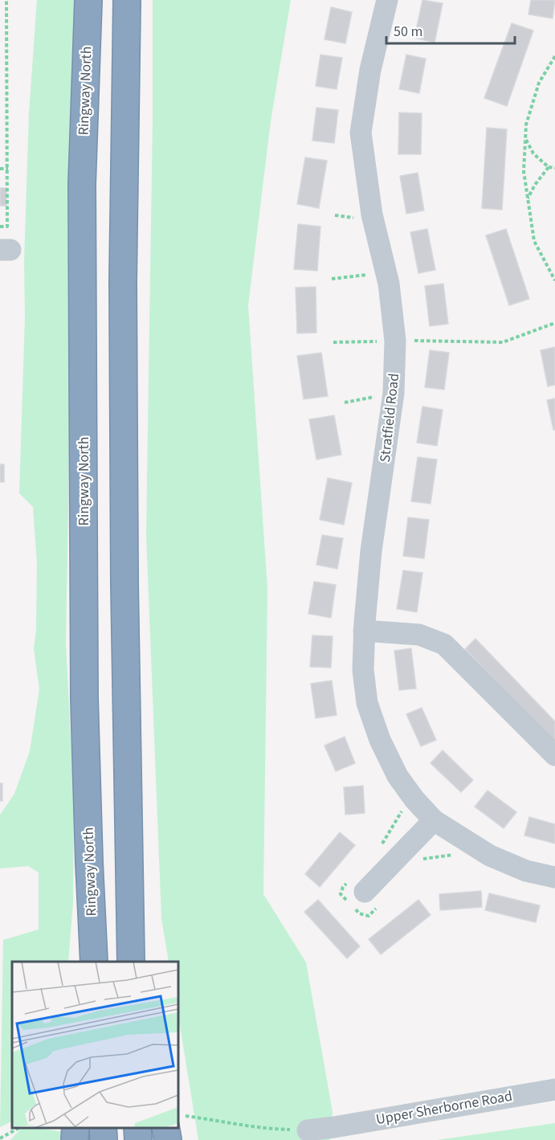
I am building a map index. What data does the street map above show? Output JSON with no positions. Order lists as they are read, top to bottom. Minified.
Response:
{"streets":{"highway":["Ringway North"],"street":["Stratfield Road","Upper Sherborne Road"]},"scale_bar":"50 m"}
